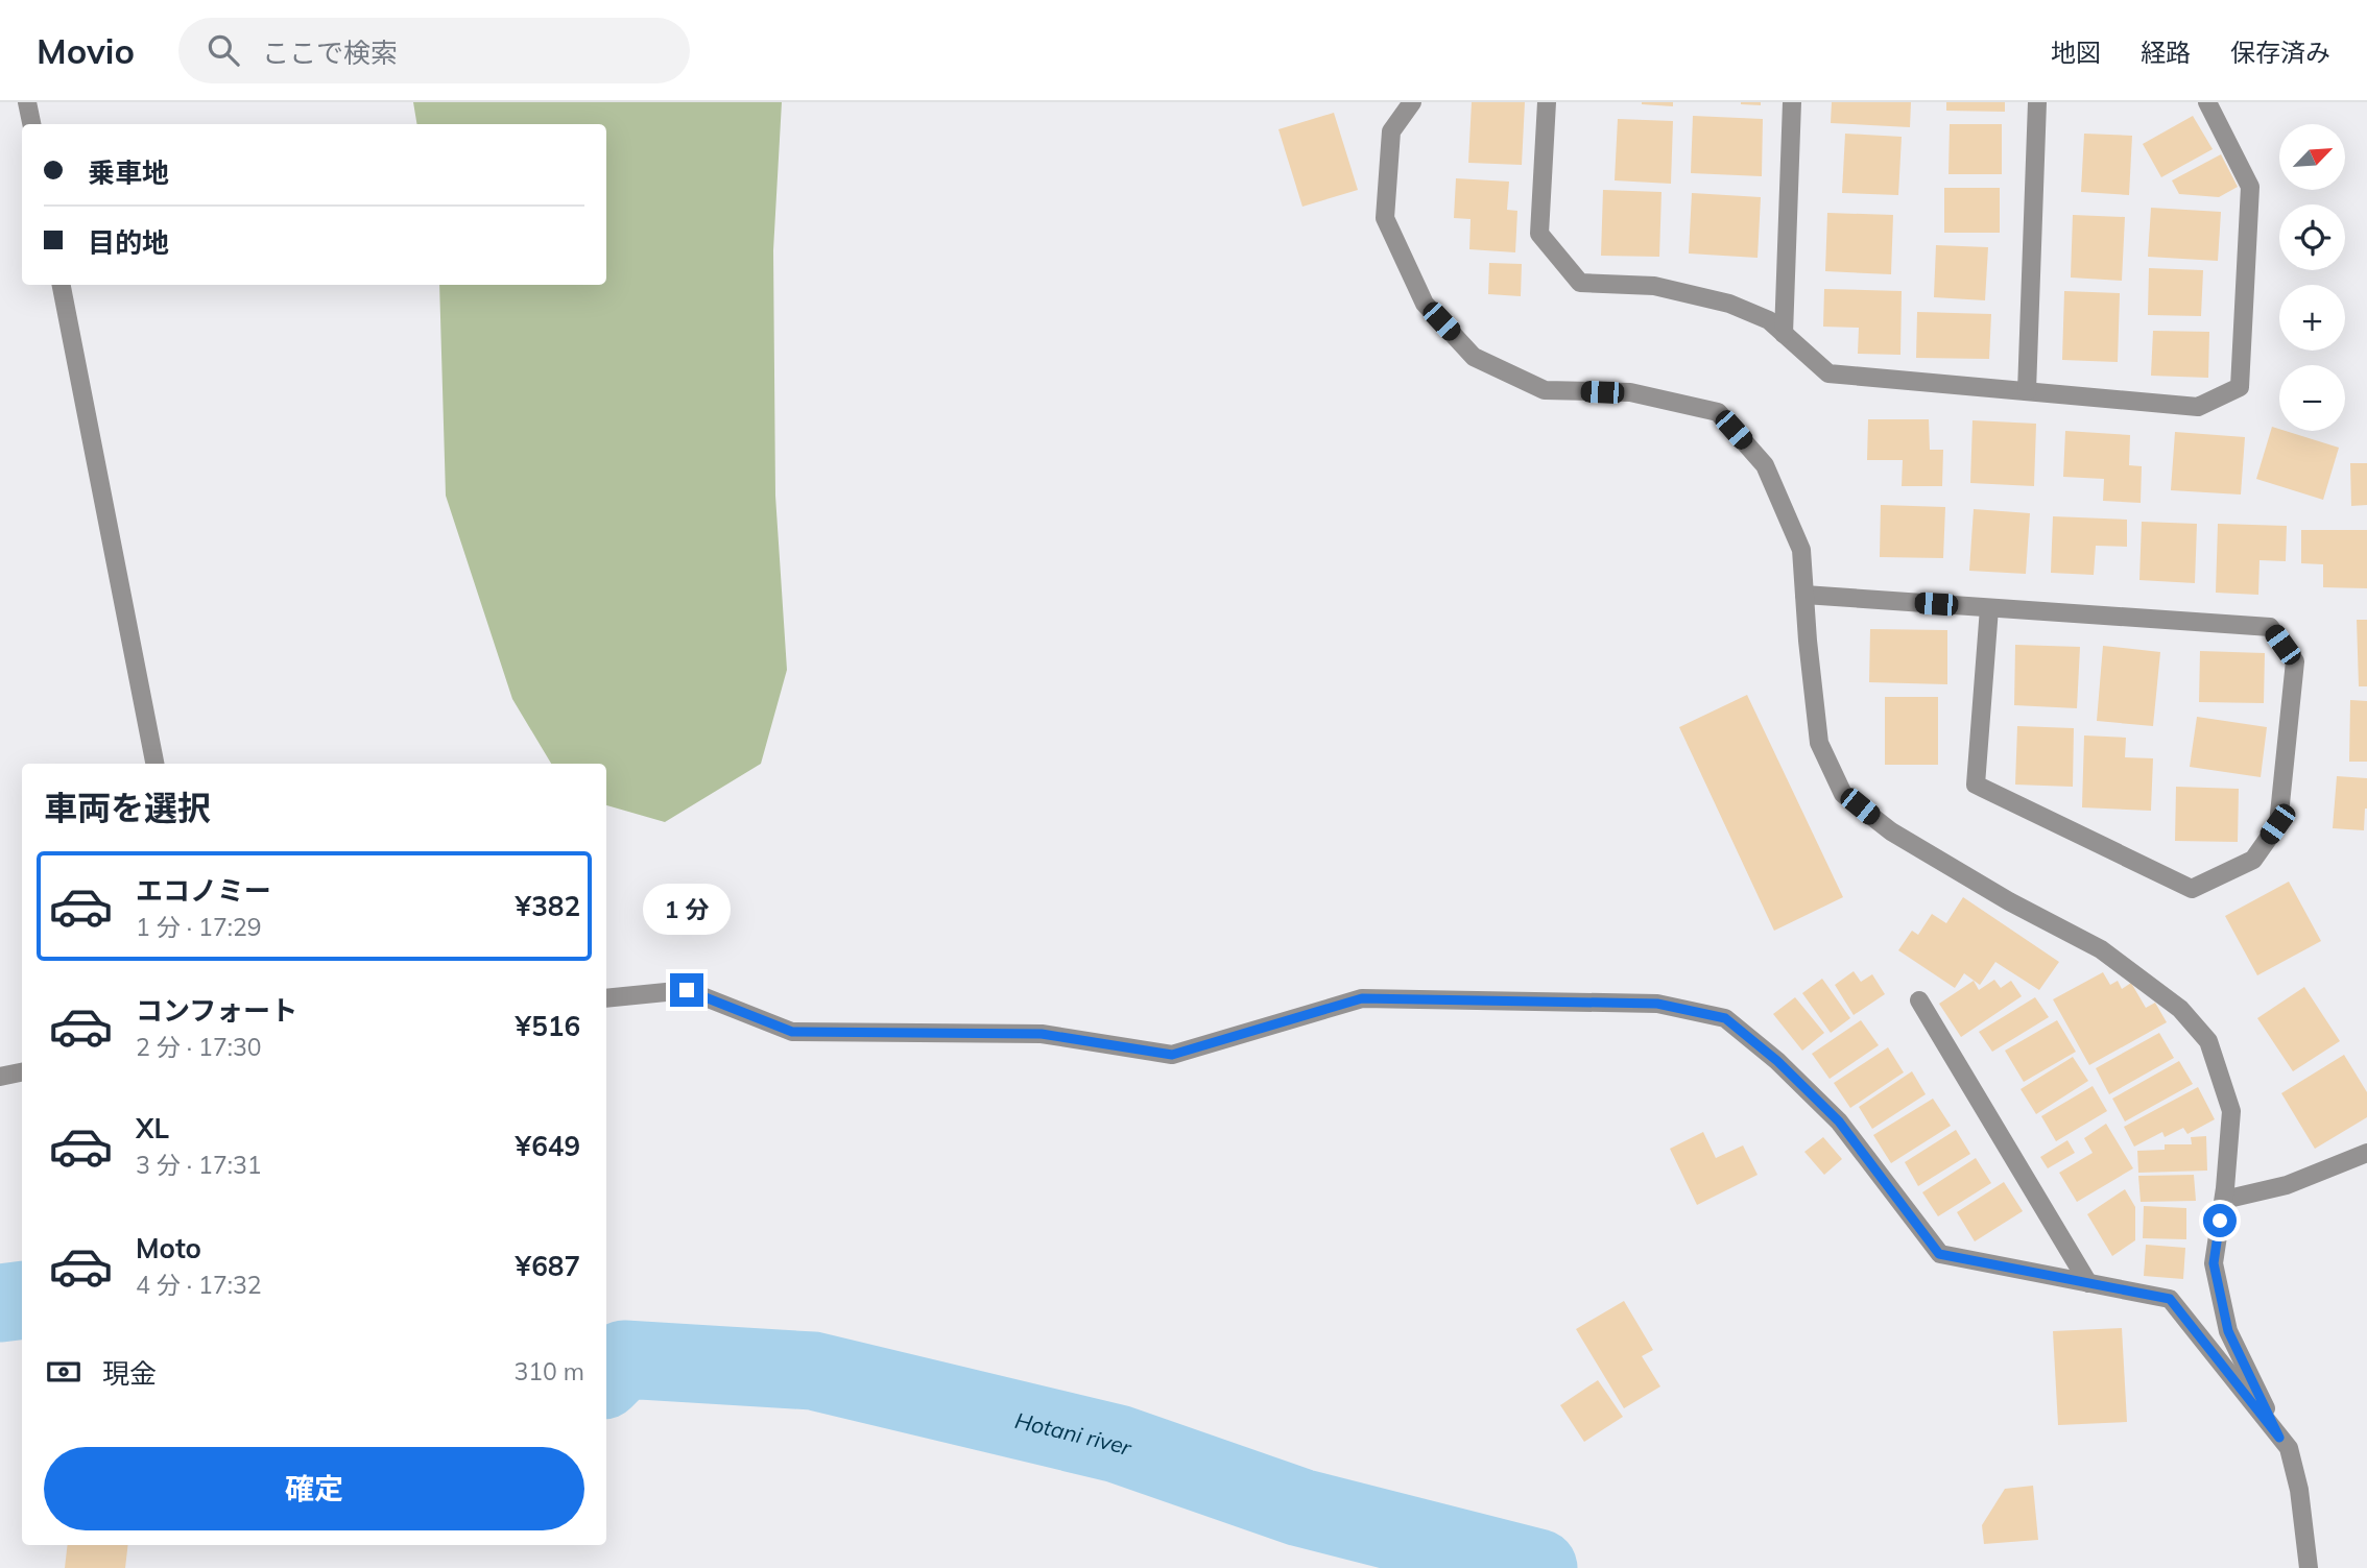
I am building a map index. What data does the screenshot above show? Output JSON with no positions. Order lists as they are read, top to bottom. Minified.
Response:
{"water":["Hotani river"],"north":"top right","page":{"header":"Movio","search":"ここで検索","nav":["地図","経路","保存済み"],"map_buttons":["+","−"],"banner":["乗車地","目的地"],"heading":"車両を選択","list":[{"name":"エコノミー","note":"1 分 · 17:29","value":"¥382"},{"name":"コンフォート","note":"2 分 · 17:30","value":"¥516"},{"name":"XL","note":"3 分 · 17:31","value":"¥649"},{"name":"Moto","note":"4 分 · 17:32","value":"¥687"}],"bubble":"1 分","pay":["現金","310 m"],"buttons":"確定"}}
